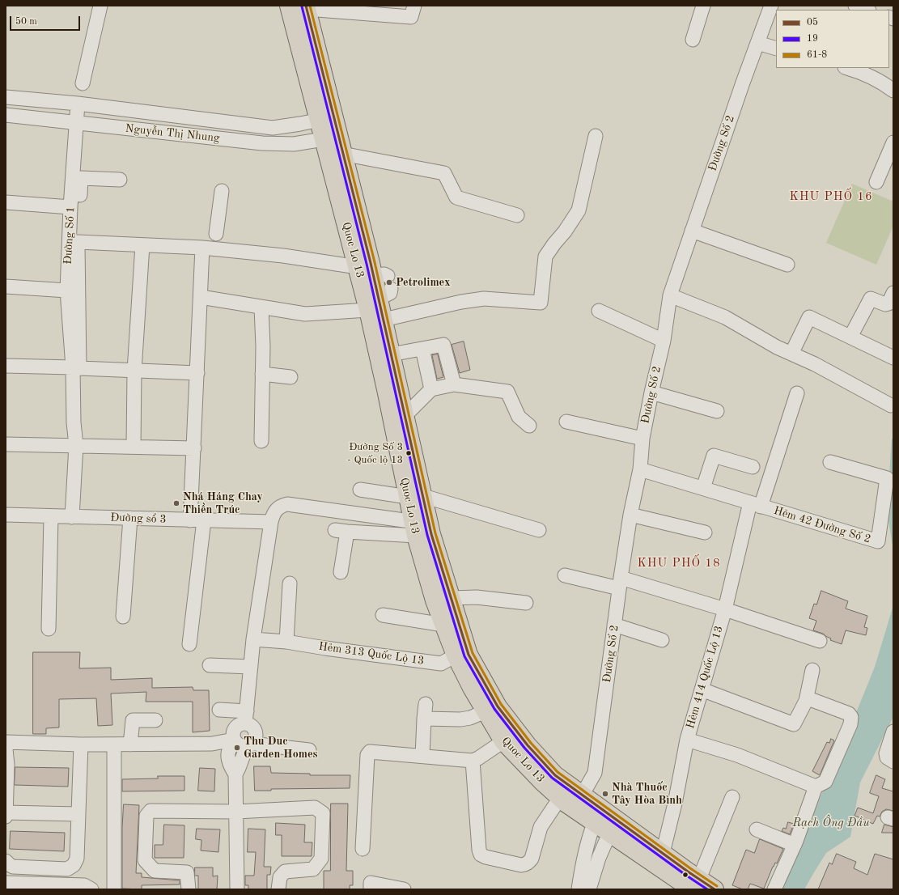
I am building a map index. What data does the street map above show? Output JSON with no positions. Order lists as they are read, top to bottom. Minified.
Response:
{"streets":{"highway":["Quoc Lo 13"],"street":["Nguyễn Thị Nhung","Đường Số 2","Đường Số 1","Đường sổ 3","Hẻm 42 Đường Số 2","Hẻm 313 Quốc Lộ 13","Hẻm 414 Quốc Lộ 13"]},"crossings":[["Nguyễn Thị Nhung","Đường Số 1"],["Nguyễn Thị Nhung","Quoc Lo 13"],["Đường Số 2","Quoc Lo 13"],["Đường Số 2","Hẻm 42 Đường Số 2"],["Quoc Lo 13","Hẻm 313 Quốc Lộ 13"],["Quoc Lo 13","Hẻm 414 Quốc Lộ 13"],["Hẻm 42 Đường Số 2","Hẻm 414 Quốc Lộ 13"]],"districts":["KHU PHỐ 16","KHU PHỐ 18"],"water":["Rạch Ông Đầu"],"places":["Petrolimex","Đường Số 3 - Quốc lộ 13","Nhá Háng Chay Thiền Trúc","Thu Duc Garden Homes","Nhà Thuốc Tây Hòa Bình"],"lines":["transit line 05","transit line 61-8","transit line 19"],"legend":["05","19","61-8"],"scale_bar":"50 m"}
